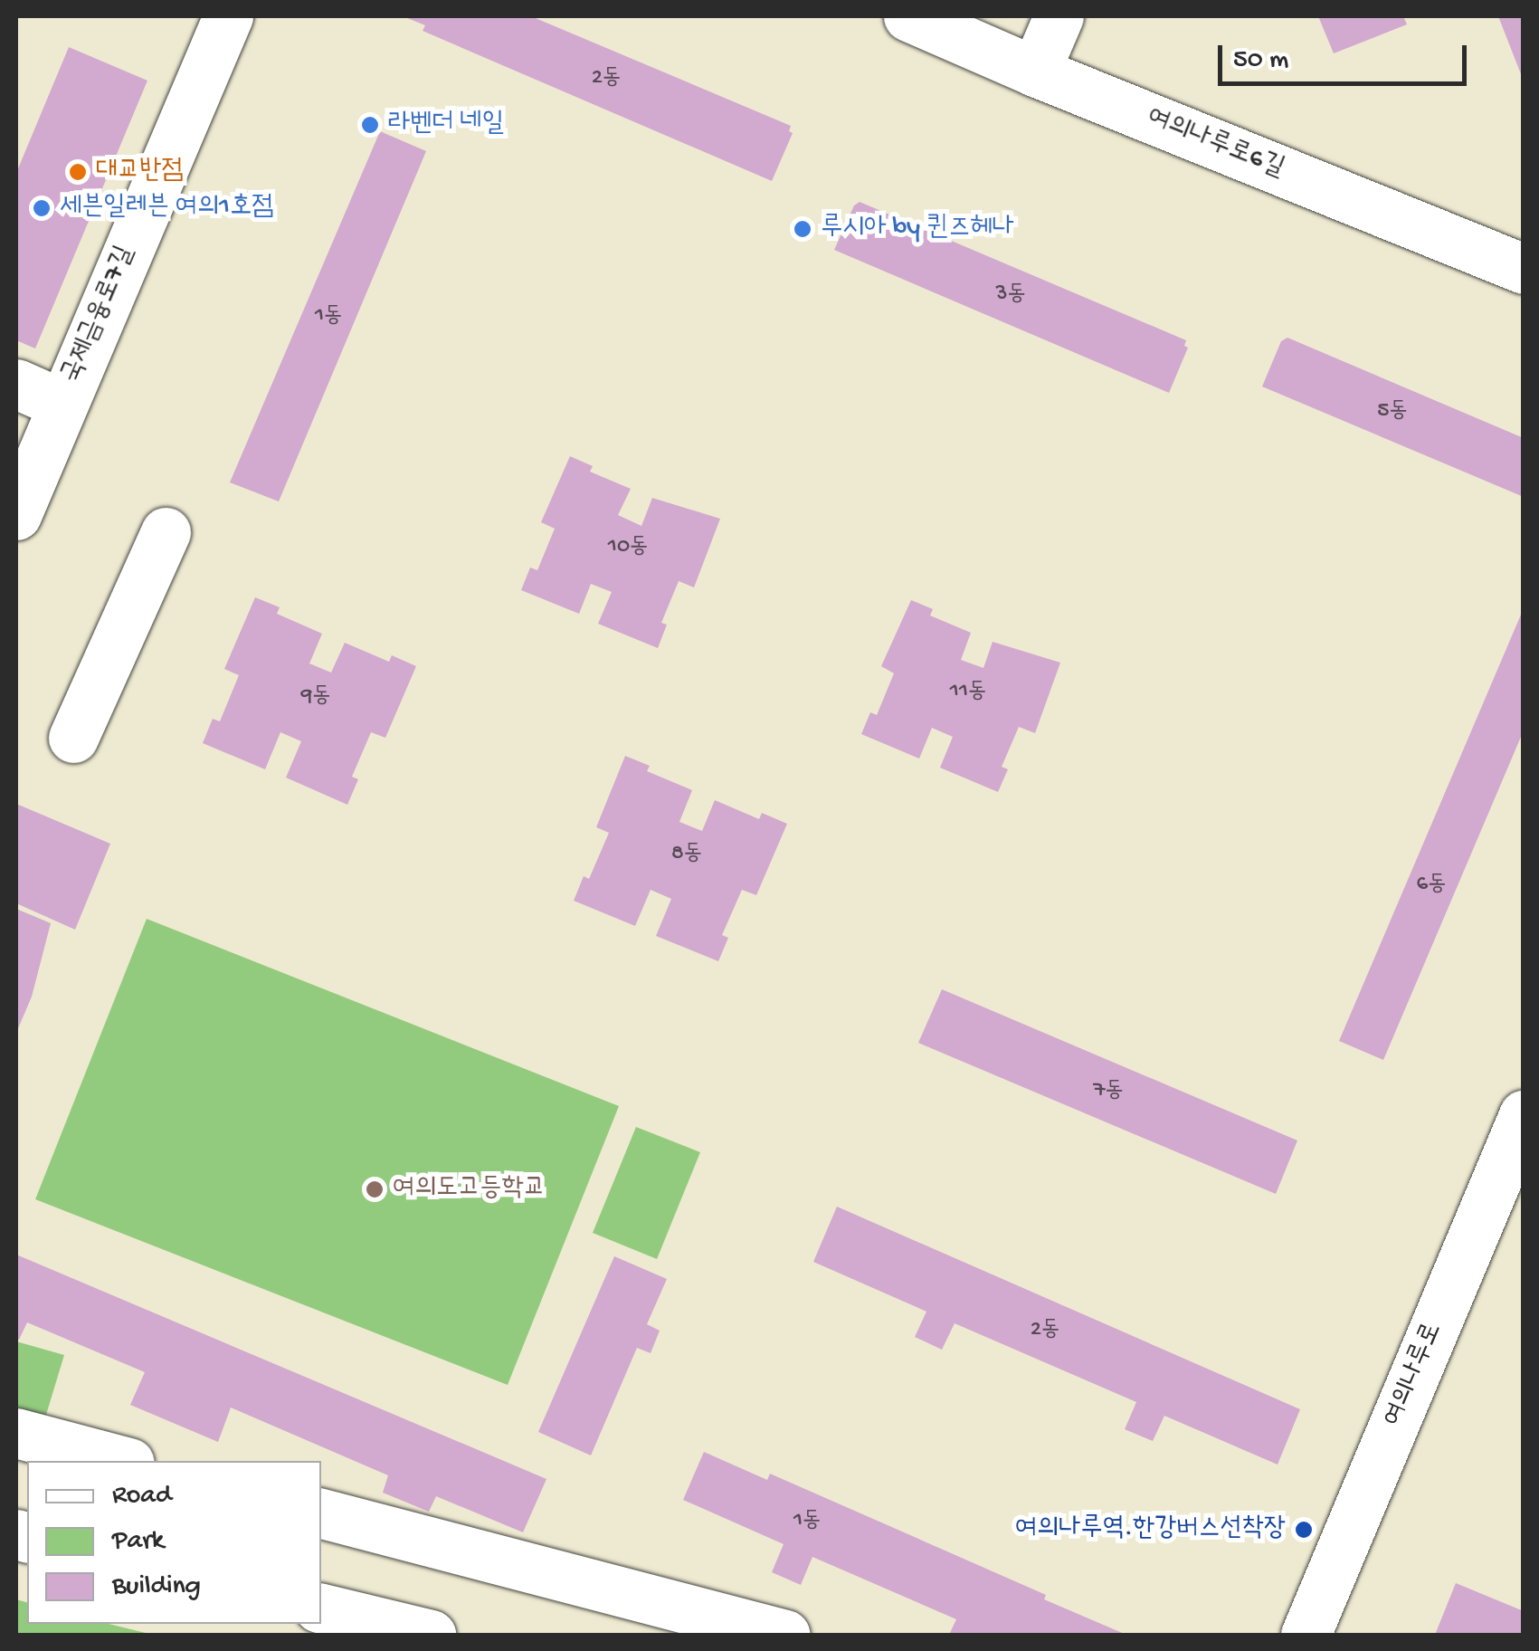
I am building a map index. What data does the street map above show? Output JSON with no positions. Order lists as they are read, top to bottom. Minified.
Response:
{"streets":{"street":["여의나루로6길","국제금융로7길","여의나루로"]},"places":["라벤더 네일","대교반점","세븐일레븐 여의1호점","루시아 by 퀸즈헤나","여의도고등학교","여의나루역.한강버스선착장"],"house_numbers":["2동","3동","1동","5동","10동","11동","9동","8동","6동","7동","2동","1동"],"legend":["Road","Park","Building"],"scale_bar":"50 m"}
